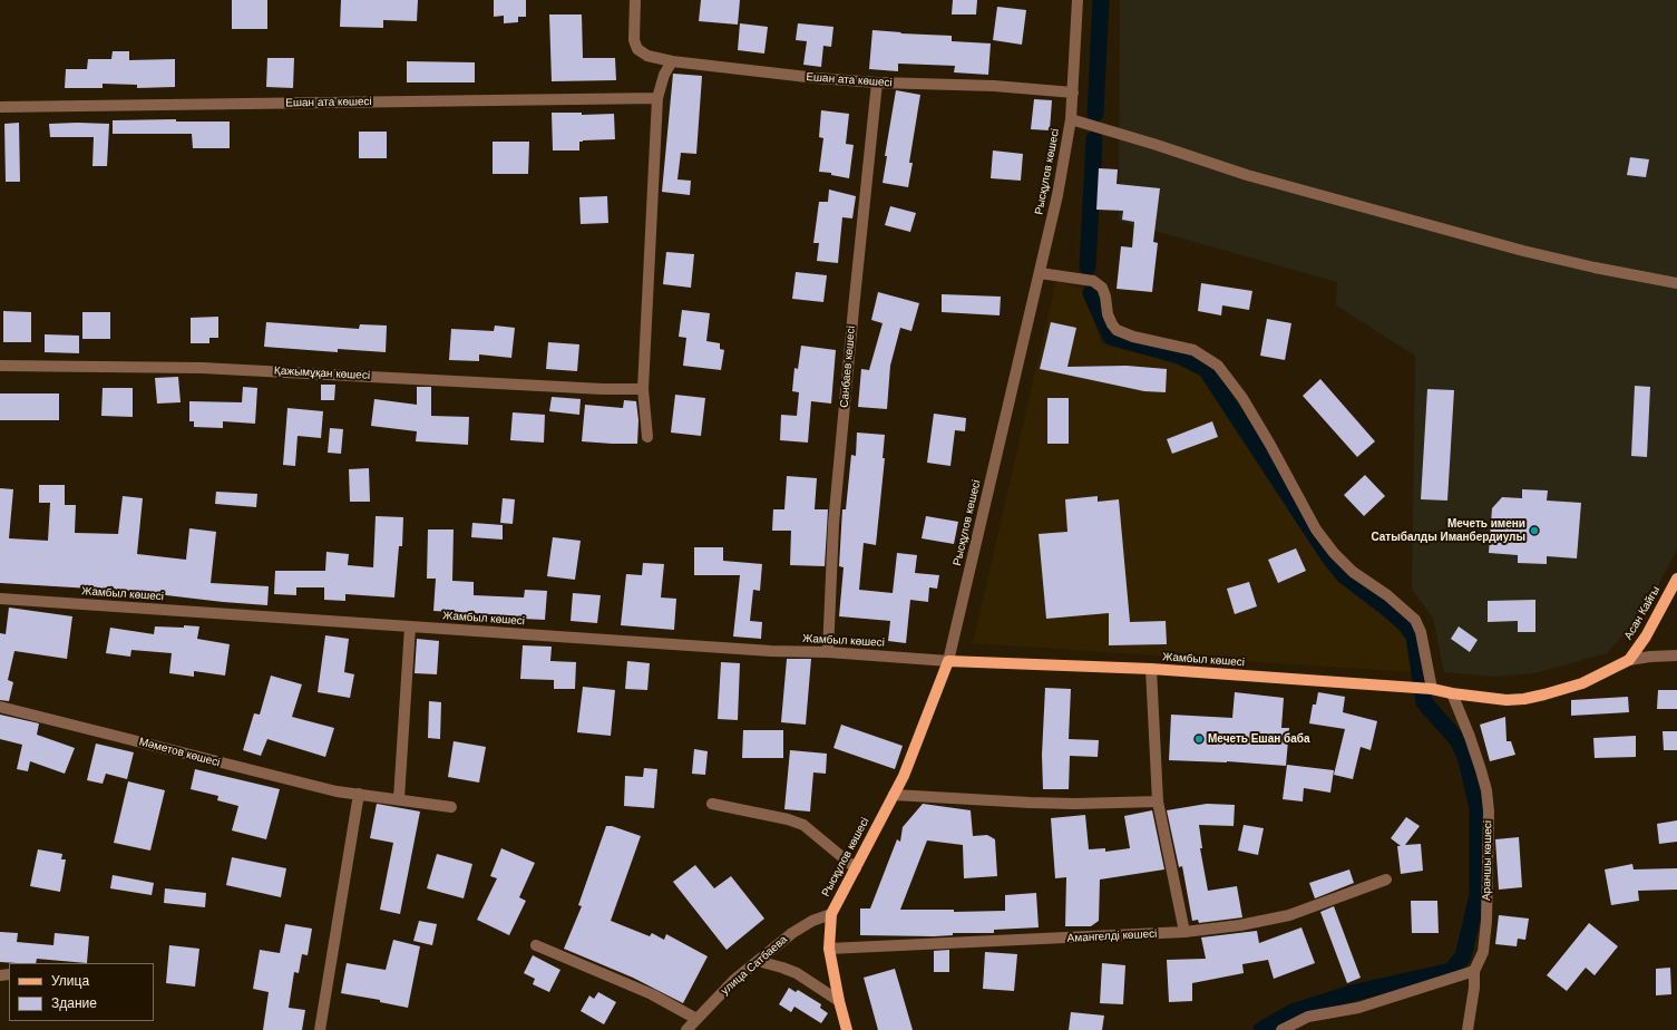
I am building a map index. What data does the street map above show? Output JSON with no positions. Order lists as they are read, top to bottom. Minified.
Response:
{"streets":{"main road":["Рысқұлов көшесі","Жамбыл көшесі","Асан Кайгы"],"street":["Ешан ата көшесі","Санбаев көшесі","Қажымұқан көшесі","Мәметов көшесі","Араншы көшесі","Амангелді көшесі","улица Сатбаева"]},"crossings":[["Ешан ата көшесі","Рысқұлов көшесі"],["Ешан ата көшесі","Санбаев көшесі"],["Рысқұлов көшесі","Жамбыл көшесі"],["Рысқұлов көшесі","Амангелді көшесі"],["Рысқұлов көшесі","улица Сатбаева"],["Санбаев көшесі","Жамбыл көшесі"],["Жамбыл көшесі","Асан Кайгы"],["Жамбыл көшесі","Араншы көшесі"]],"places":["Мечеть имени Сатыбалды Иманбердиулы","Мечеть Ешан баба"],"legend":["Улица","Здание"]}
